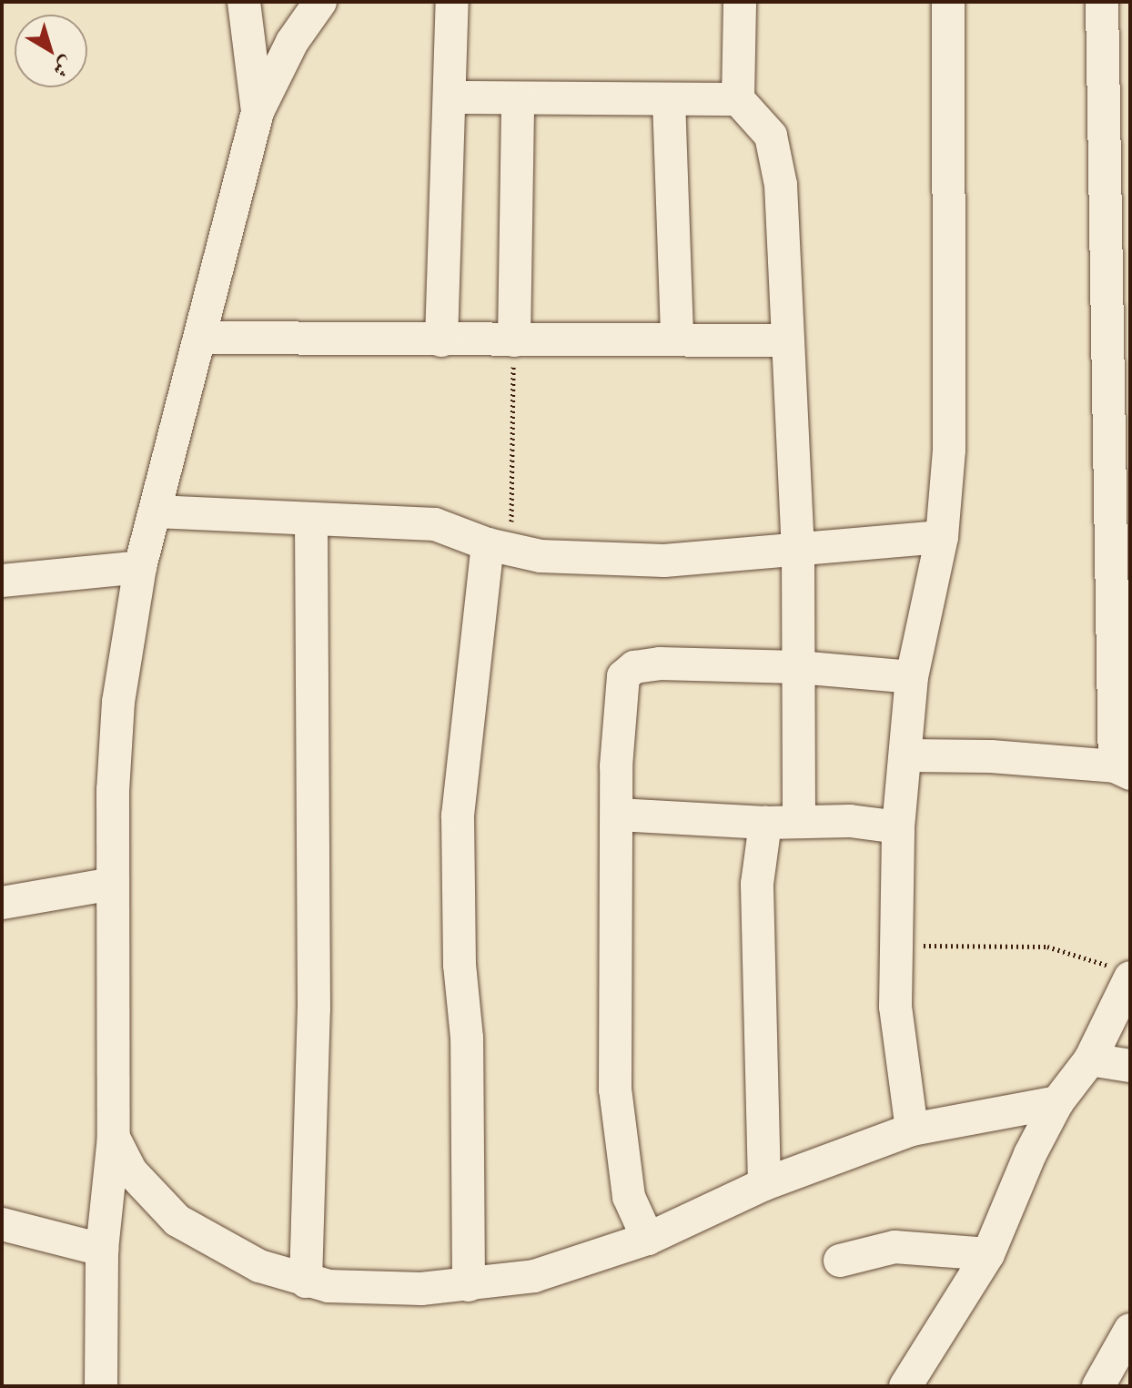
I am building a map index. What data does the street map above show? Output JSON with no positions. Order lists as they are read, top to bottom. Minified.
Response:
{"north":"bottom right"}
